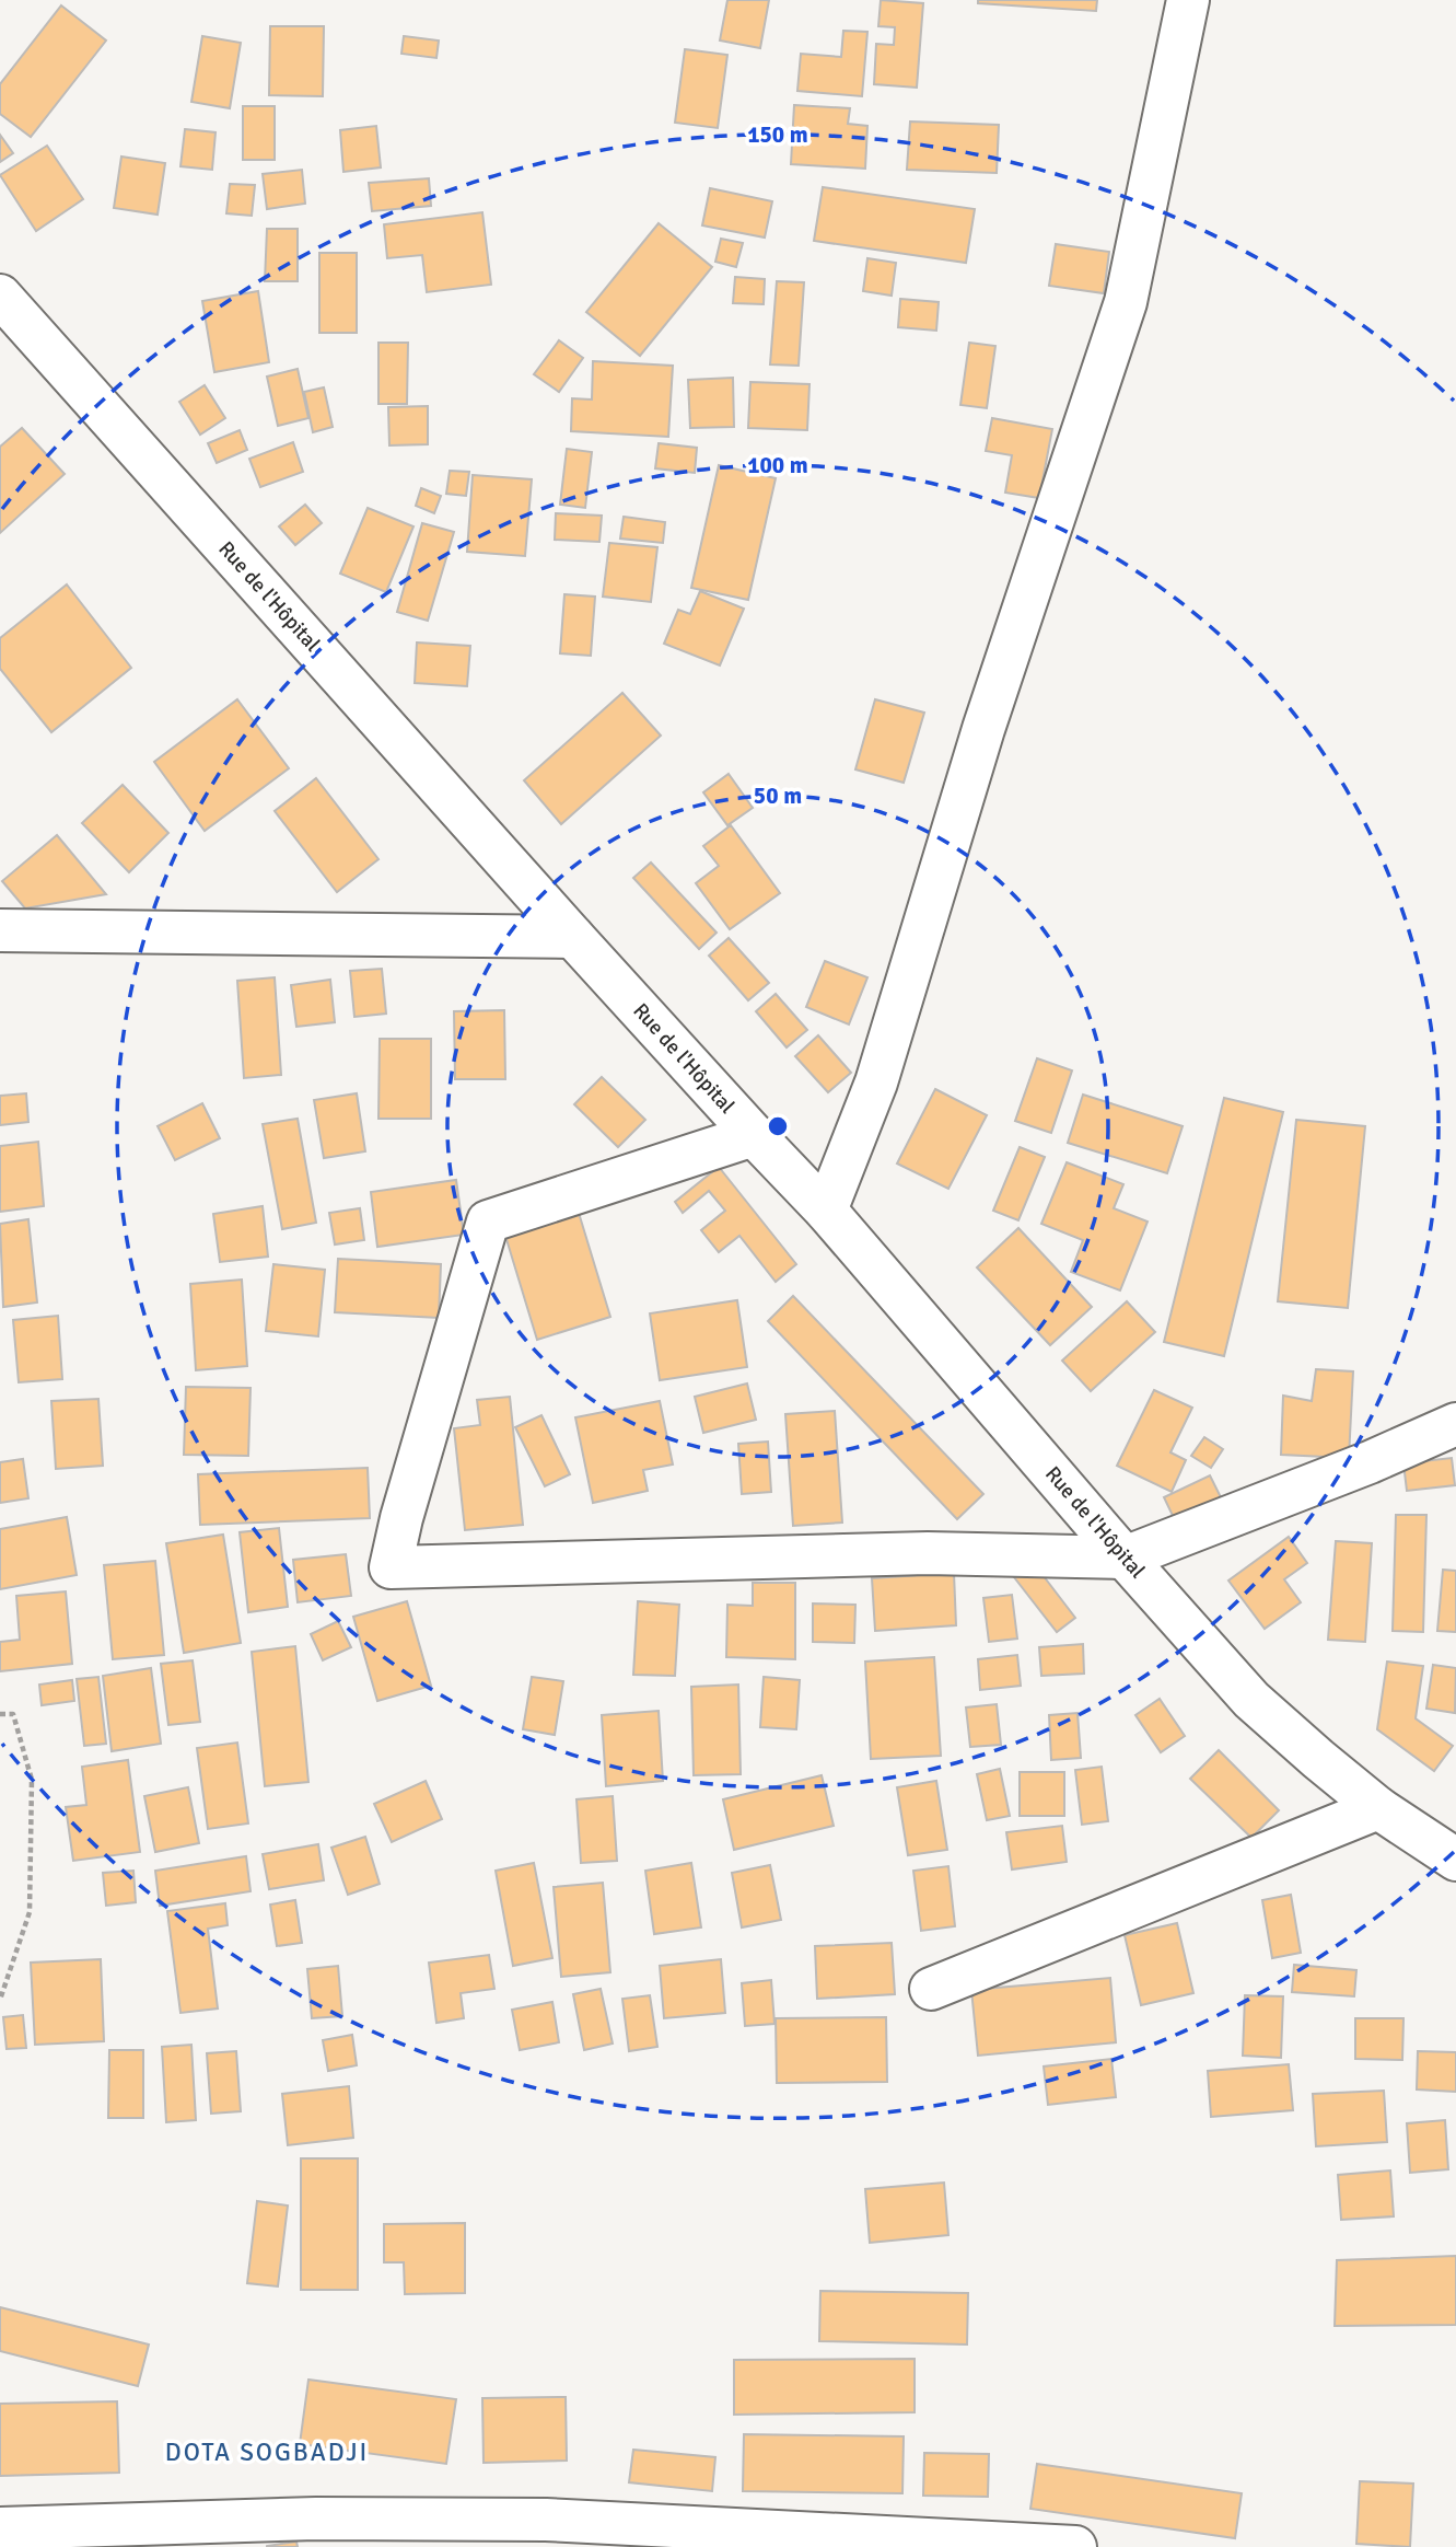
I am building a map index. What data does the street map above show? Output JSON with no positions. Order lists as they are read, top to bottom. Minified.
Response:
{"streets":{"street":["Rue de l'Hôpital"]},"districts":["DOTA SOGBADJI"],"rings":["150 m","100 m","50 m"]}
